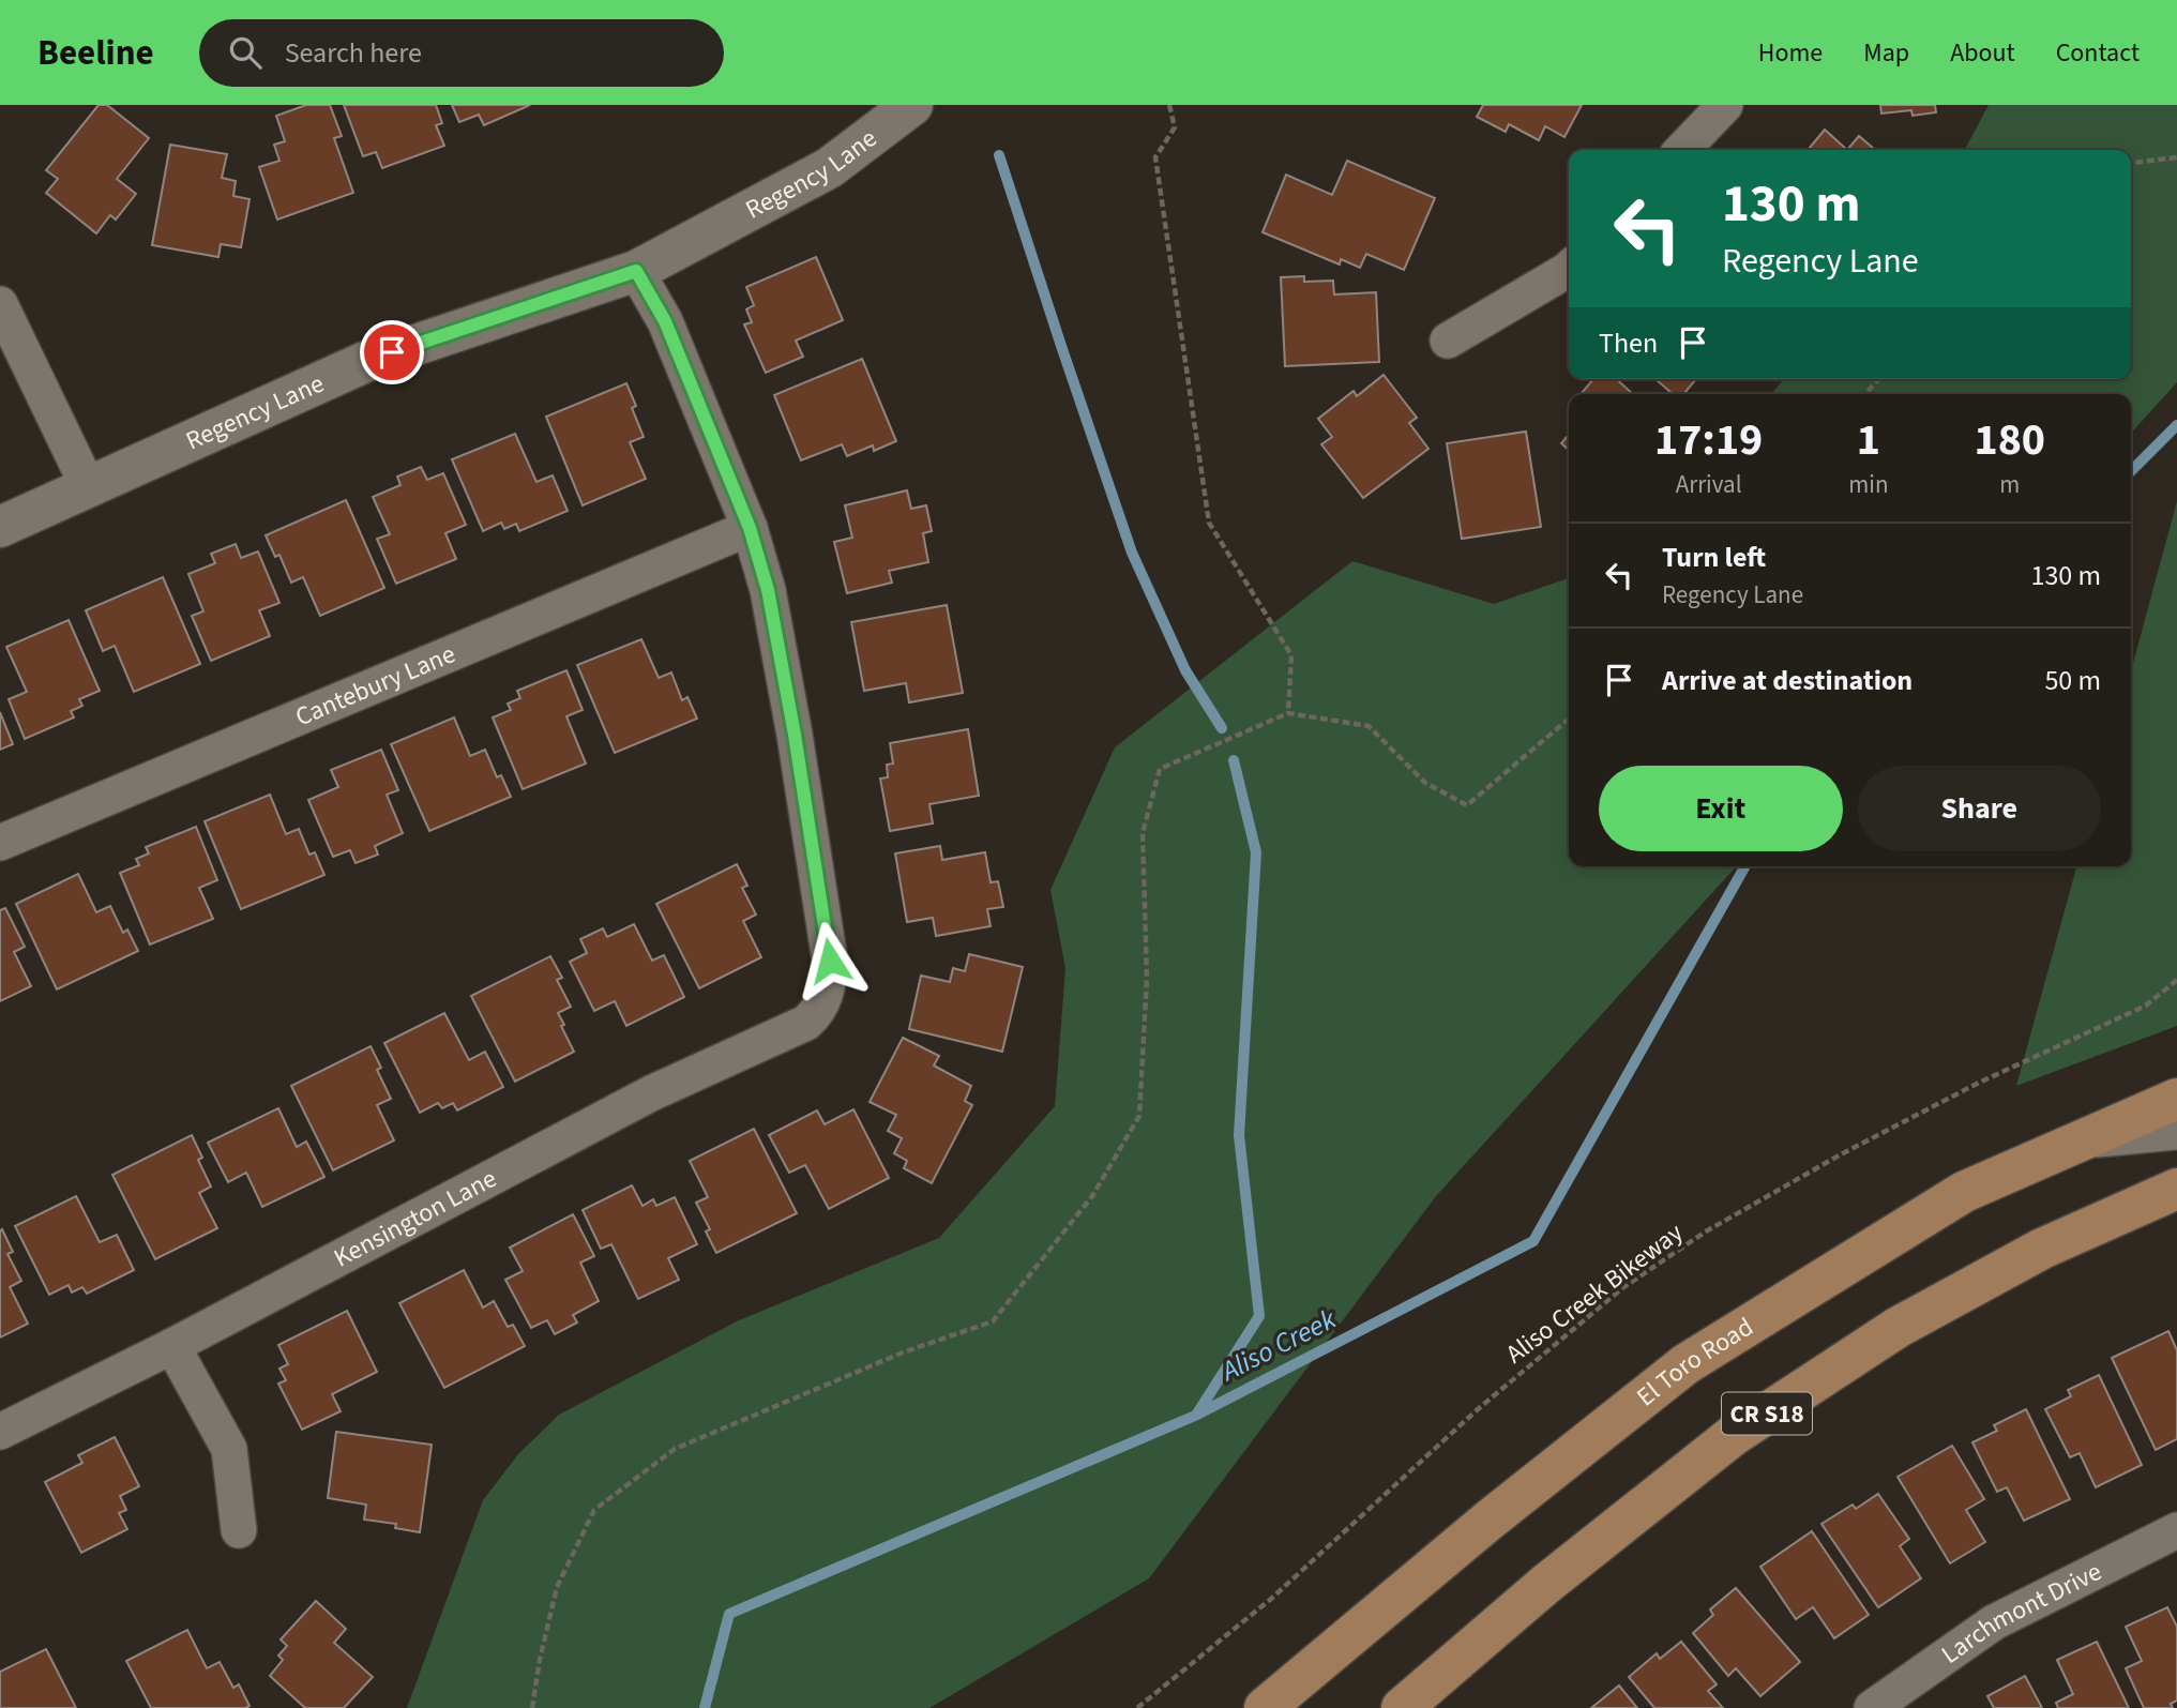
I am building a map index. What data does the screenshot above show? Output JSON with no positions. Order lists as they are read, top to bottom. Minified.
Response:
{"streets":{"main road":["El Toro Road","CR S18"],"street":["Regency Lane","Cantebury Lane","Kensington Lane","Larchmont Drive"],"path":["Aliso Creek Bikeway"]},"crossings":[["Cantebury Lane","Kensington Lane"]],"water":["Aliso Creek"],"page":{"header":"Beeline","search":"Search here","nav":["Home","Map","About","Contact"],"turn":["130 m","Regency Lane"],"then":"Then","eta":["17:19","Arrival","1","min","180","m"],"list":[{"name":"Turn left","note":"Regency Lane","value":"130 m"},{"name":"Arrive at destination","value":"50 m"}],"buttons":["Exit","Share"]}}
